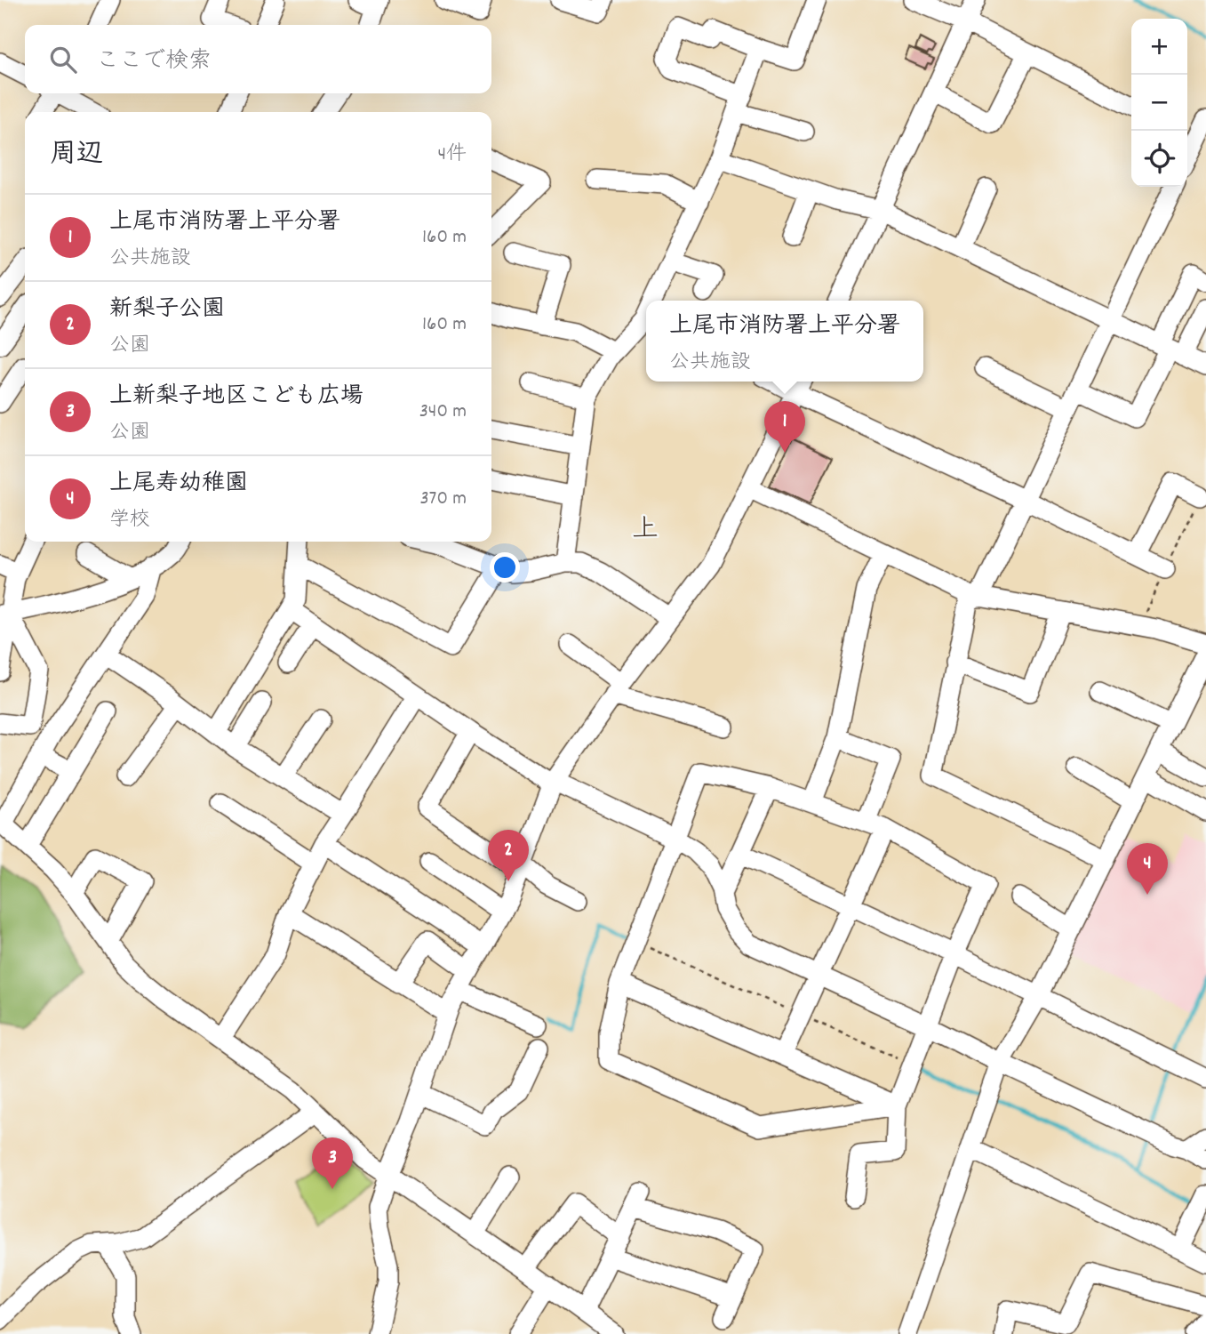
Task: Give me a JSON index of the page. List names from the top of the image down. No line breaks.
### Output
{"districts":["上"],"page":{"map_buttons":["+","−"],"search":"ここで検索","heading":["周辺","4件"],"list":[{"mark":"1","name":"上尾市消防署上平分署","note":"公共施設","value":"160 m"},{"mark":"2","name":"新梨子公園","note":"公園","value":"160 m"},{"mark":"3","name":"上新梨子地区こども広場","note":"公園","value":"340 m"},{"mark":"4","name":"上尾寿幼稚園","note":"学校","value":"370 m"}],"popup":["上尾市消防署上平分署","公共施設"],"pins":["1","2","4","3"]}}
